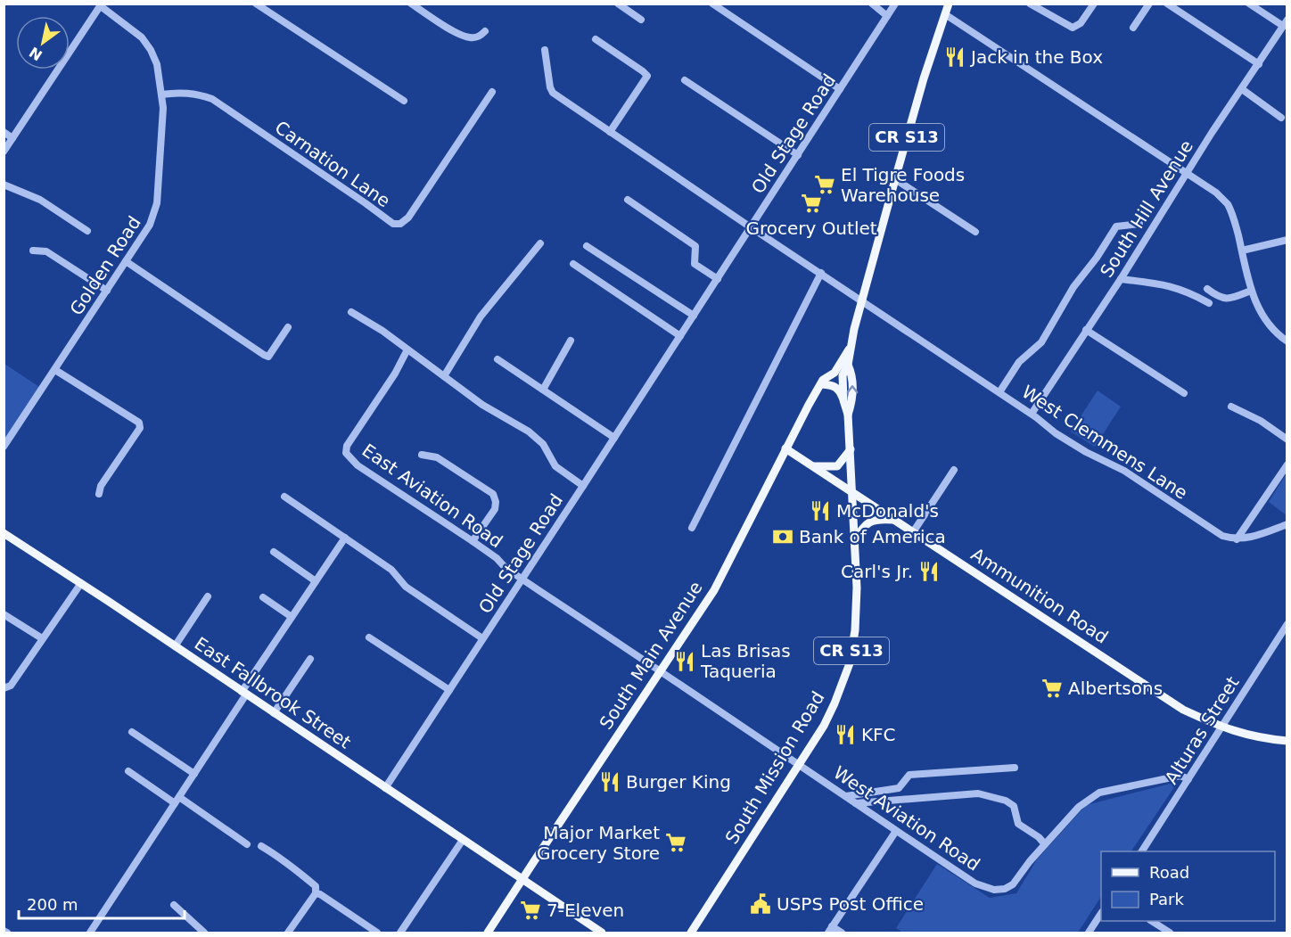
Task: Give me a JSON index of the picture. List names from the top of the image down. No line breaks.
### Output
{"streets":{"main road":["CR S13","Ammunition Road","South Main Avenue","East Fallbrook Street","South Mission Road"],"street":["Old Stage Road","Carnation Lane","South Hill Avenue","Golden Road","West Clemmens Lane","East Aviation Road","Alturas Street","West Aviation Road"]},"crossings":[["Old Stage Road","West Clemmens Lane"],["Old Stage Road","East Aviation Road"],["Old Stage Road","East Fallbrook Street"],["Carnation Lane","Golden Road"],["South Hill Avenue","West Clemmens Lane"],["West Clemmens Lane","South Mission Road"],["East Aviation Road","South Main Avenue"],["East Aviation Road","West Aviation Road"],["Ammunition Road","South Main Avenue"],["Ammunition Road","Alturas Street"],["Ammunition Road","South Mission Road"],["South Main Avenue","East Fallbrook Street"],["South Main Avenue","South Mission Road"],["South Main Avenue","West Aviation Road"],["Alturas Street","West Aviation Road"],["South Mission Road","West Aviation Road"]],"places":{"restaurant":["Jack in the Box","McDonald's","Carl's Jr.","Las Brisas Taqueria","KFC","Burger King"],"supermarket":["El Tigre Foods Warehouse","Grocery Outlet","Albertsons","Major Market Grocery Store","7-Eleven"],"bank":["Bank of America"],"public building":["USPS Post Office"]},"legend":["Road","Park"],"scale_bar":"200 m","north":"bottom left"}
